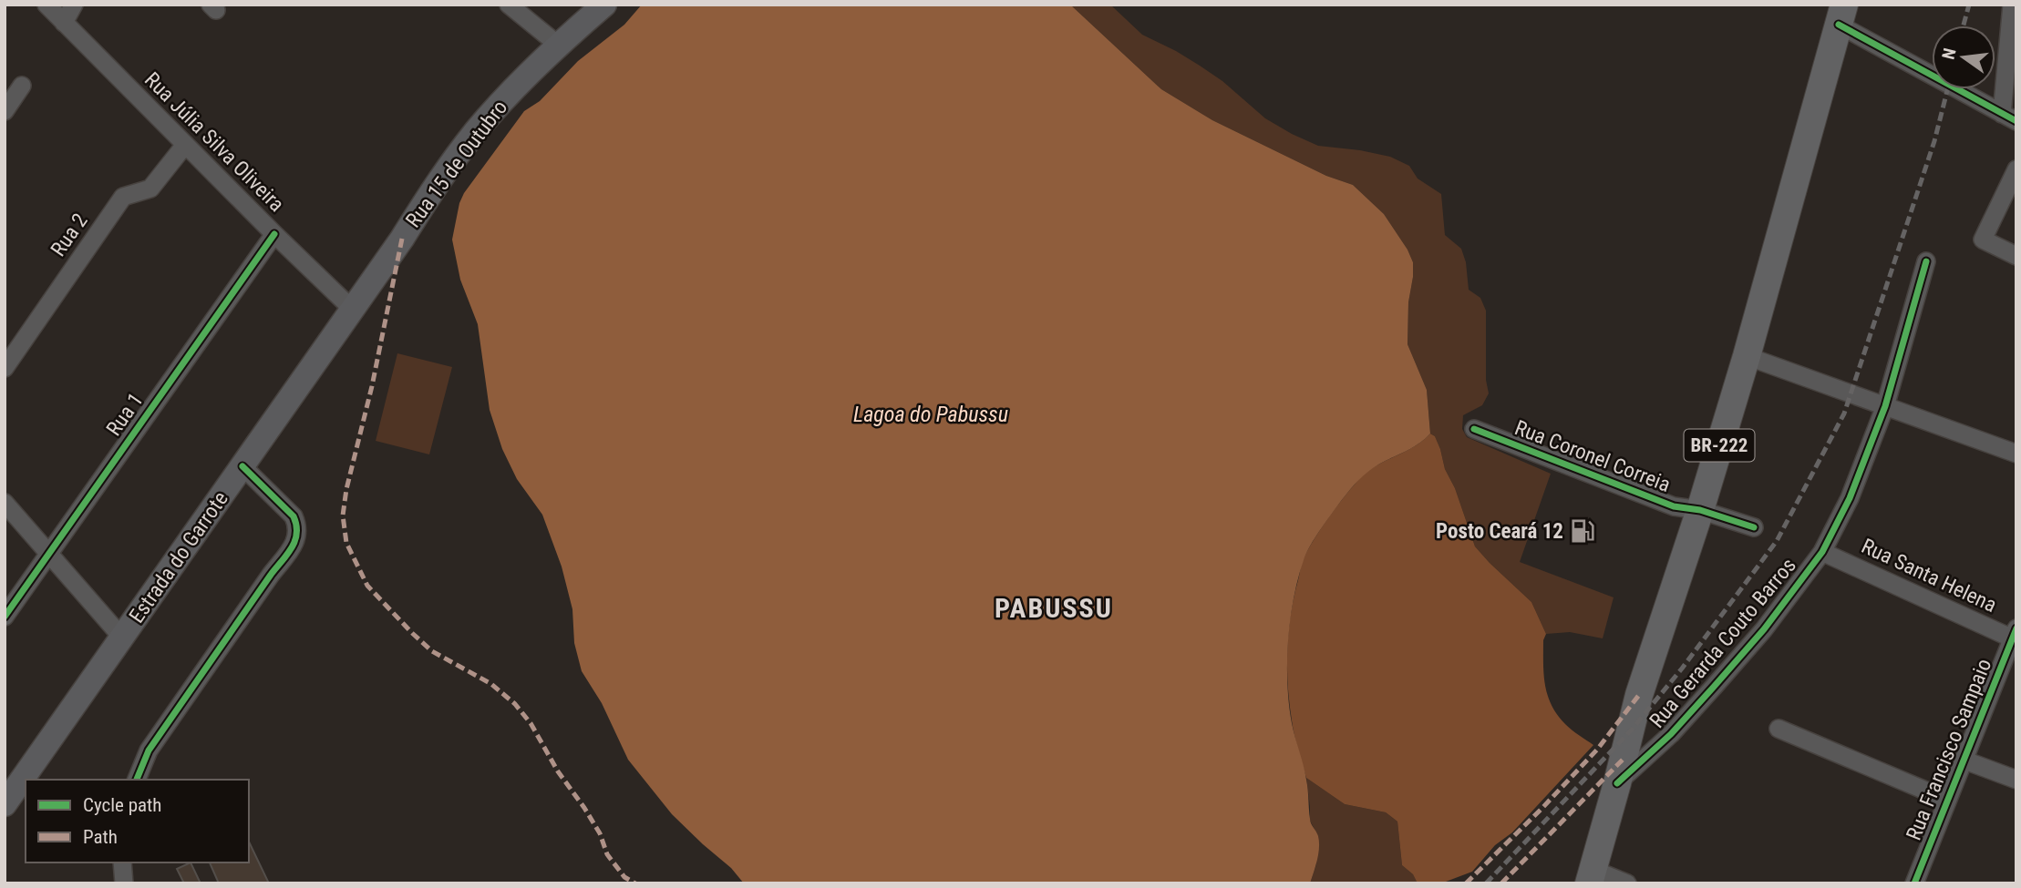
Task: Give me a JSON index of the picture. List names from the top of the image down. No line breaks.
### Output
{"streets":{"main road":["Rua 15 de Outubro","BR-222","Estrada do Garrote"],"street":["Rua Júlia Silva Oliveira","Rua 2","Rua 1","Rua Coronel Correia","Rua Santa Helena","Rua Gerarda Couto Barros","Rua Francisco Sampaio"]},"crossings":[["Rua Júlia Silva Oliveira","Rua 15 de Outubro"],["Rua Júlia Silva Oliveira","Rua 2"],["Rua Júlia Silva Oliveira","Rua 1"],["Rua Júlia Silva Oliveira","Estrada do Garrote"],["Rua 15 de Outubro","Estrada do Garrote"],["BR-222","Rua Coronel Correia"],["BR-222","Rua Gerarda Couto Barros"],["Rua Santa Helena","Rua Gerarda Couto Barros"],["Rua Santa Helena","Rua Francisco Sampaio"]],"districts":["PABUSSU"],"water":["Lagoa do Pabussu"],"places":{"fuel station":["Posto Ceará 12"]},"legend":["Cycle path","Path"],"north":"left"}
